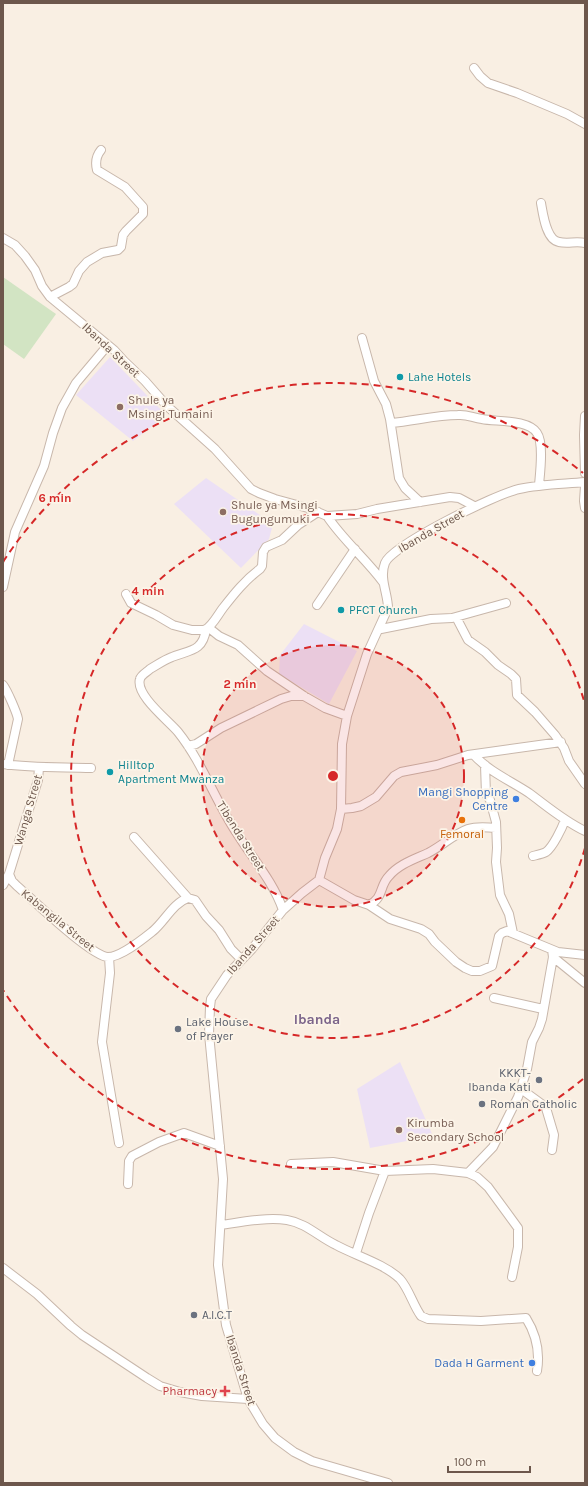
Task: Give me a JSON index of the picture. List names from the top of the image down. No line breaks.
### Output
{"streets":{"street":["Ibanda Street","Wanga Street","Tibenda Street","Kabangila Street"]},"crossings":[["Ibanda Street","Tibenda Street"],["Wanga Street","Kabangila Street"]],"districts":["Ibanda"],"places":{"other":["Lahe Hotels","Shule ya Msingi Tumaini","Shule ya Msingi Bugungumuki","PFCT Church","Hilltop Apartment Mwanza","Mangi Shopping Centre","Femoral","Lake House of Prayer","KKKT- Ibanda Kati","Roman Catholic","Kirumba Secondary School","A.I.C.T","Dada H Garment"],"health":["Pharmacy"]},"scale_bar":"100 m","rings":["6 min","4 min","2 min"]}
